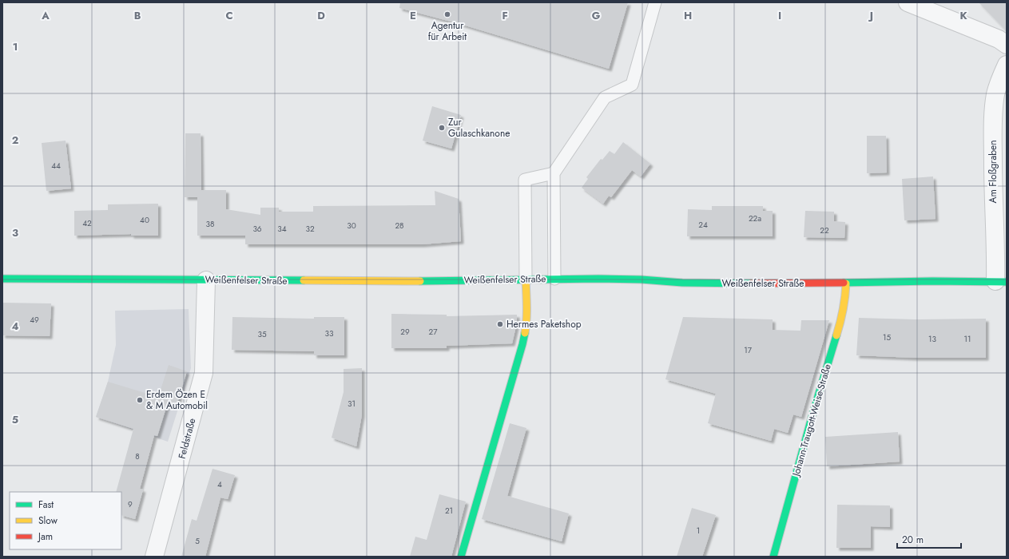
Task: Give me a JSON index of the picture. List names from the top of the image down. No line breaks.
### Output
{"streets":{"street":["Am Floßgraben","Weißenfelser Straße","Johann-Traugott-Weise-Straße","Feldstraße"]},"crossings":[["Am Floßgraben","Weißenfelser Straße"],["Weißenfelser Straße","Johann-Traugott-Weise-Straße"],["Weißenfelser Straße","Feldstraße"]],"places":["Agentur für Arbeit","Zur Gulaschkanone","Hermes Paketshop","Erdem Özen E & M Automobil"],"house_numbers":["44","22a","40","42","38","24","30","28","36","34","32","22","49","29","27","33","35","15","13","11","17","31","8","4","9","21","1","5"],"legend":["Fast","Slow","Jam"],"scale_bar":"20 m","grid":{"columns":["A","B","C","D","E","F","G","H","I","J","K"],"rows":["1","2","3","4","5"]}}
